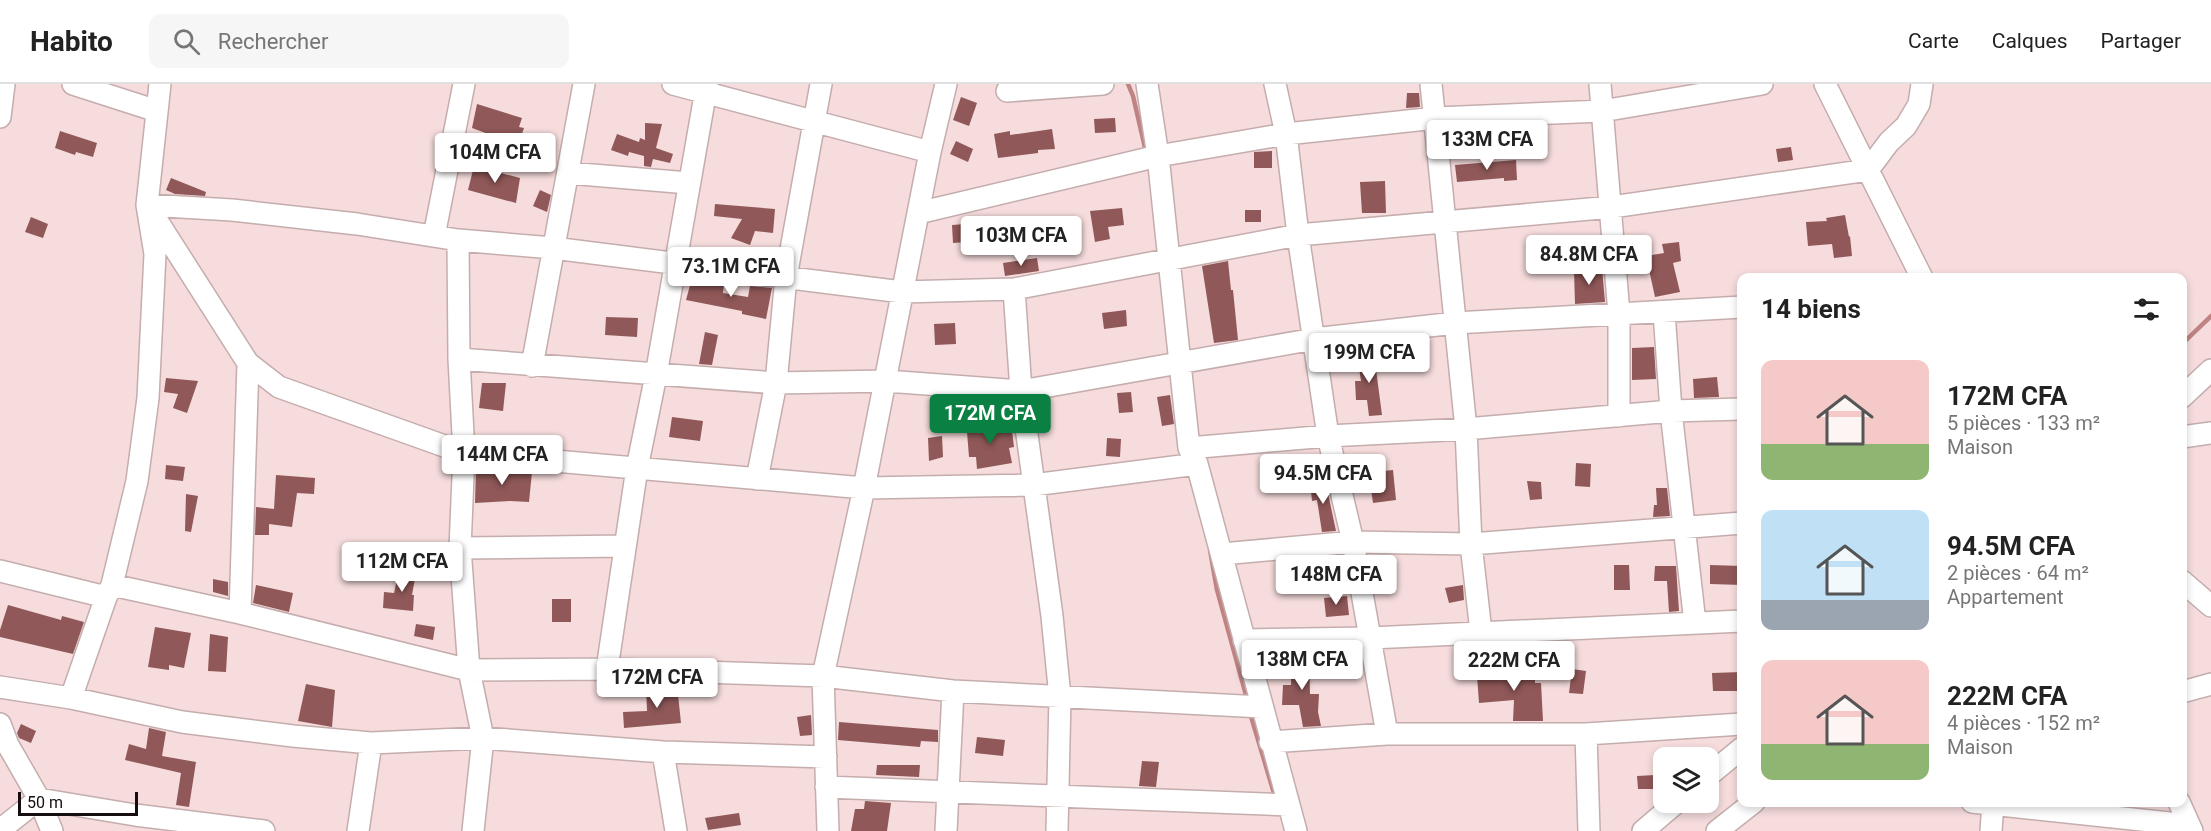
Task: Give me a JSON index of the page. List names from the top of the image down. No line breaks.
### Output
{"scale_bar":"50 m","page":{"header":"Habito","search":"Rechercher","nav":["Carte","Calques","Partager"],"price":["133M CFA","104M CFA","103M CFA","84.8M CFA","73.1M CFA","199M CFA","172M CFA","144M CFA","94.5M CFA","112M CFA","148M CFA","138M CFA","222M CFA","172M CFA"],"heading":"14 biens","list":[{"name":"172M CFA","note":"5 pièces · 133 m² · Maison"},{"name":"94.5M CFA","note":"2 pièces · 64 m² · Appartement"},{"name":"222M CFA","note":"4 pièces · 152 m² · Maison"}],"scale":"50 m"}}
